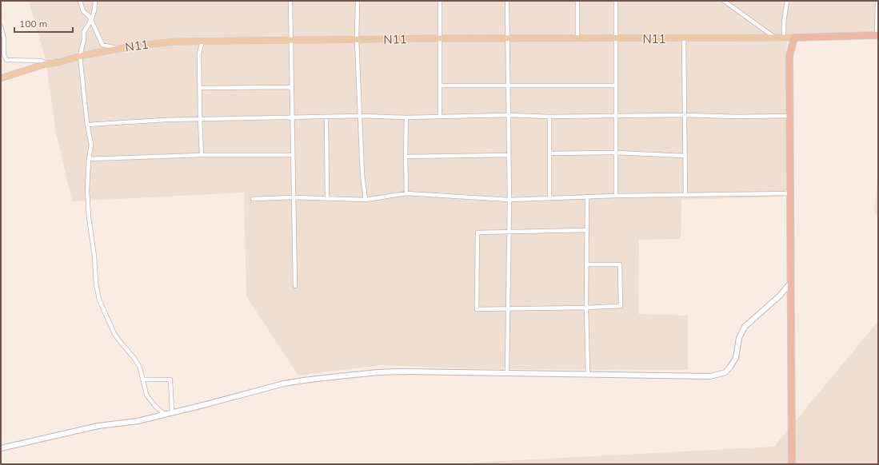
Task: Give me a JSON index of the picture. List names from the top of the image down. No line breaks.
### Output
{"streets":{"main road":["N11"]},"scale_bar":"100 m"}
